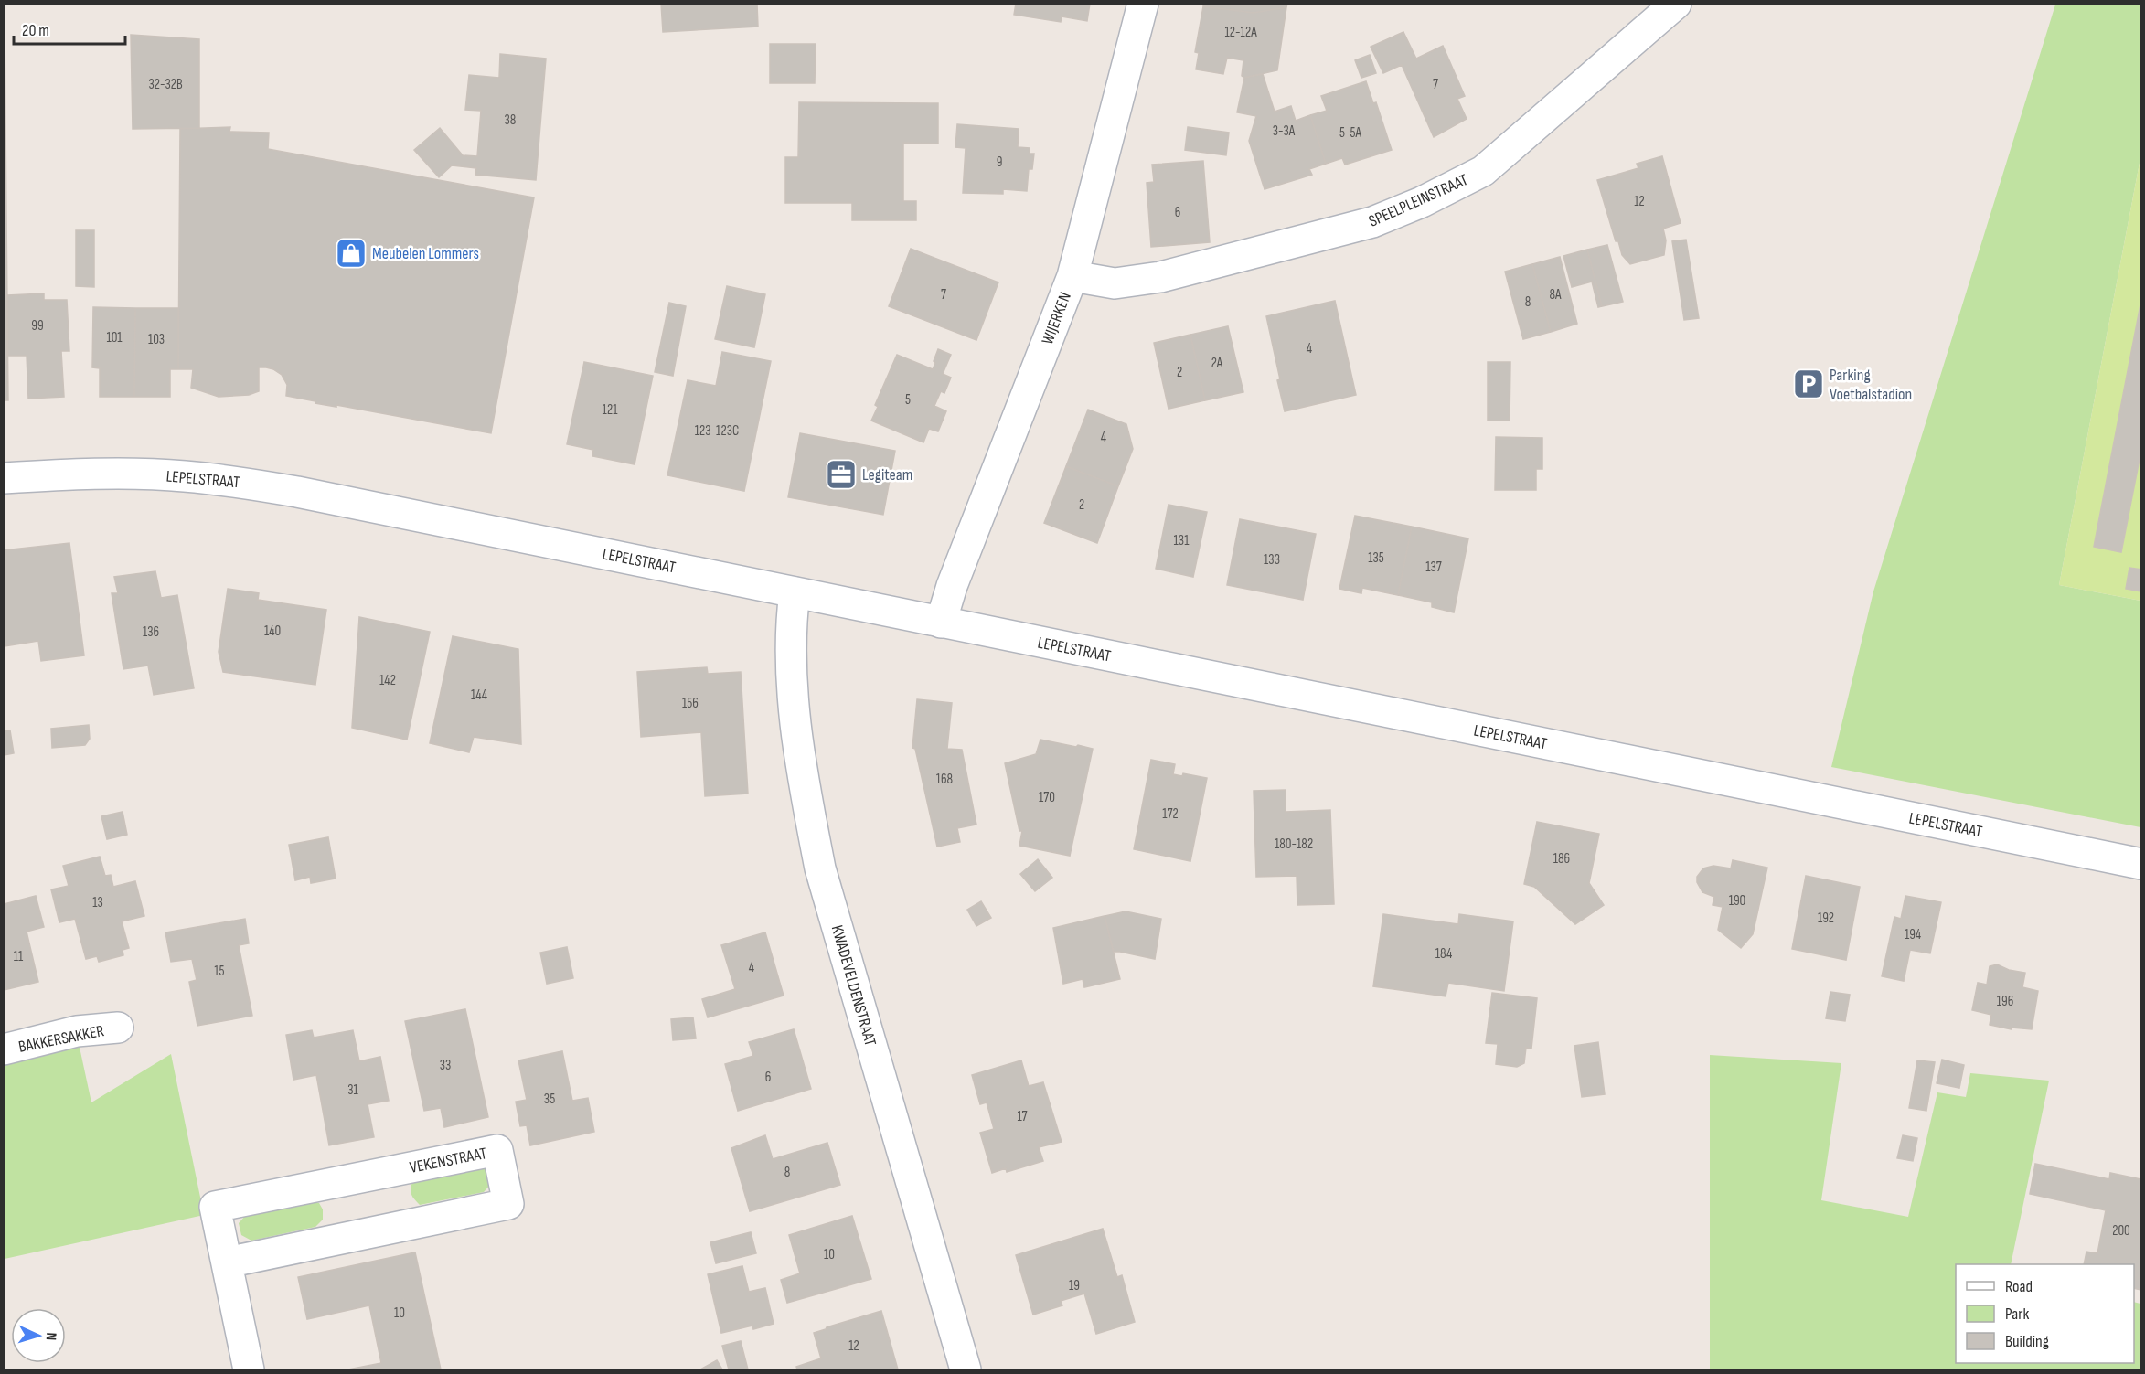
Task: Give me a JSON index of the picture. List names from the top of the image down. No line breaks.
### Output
{"streets":{"street":["SPEELPLEINSTRAAT","WIJERKEN","LEPELSTRAAT","KWADEVELDENSTRAAT","BAKKERSAKKER","VEKENSTRAAT"]},"crossings":[["SPEELPLEINSTRAAT","WIJERKEN"],["WIJERKEN","LEPELSTRAAT"],["LEPELSTRAAT","KWADEVELDENSTRAAT"]],"places":{"shop":["Meubelen Lommers"],"parking":["Parking Voetbalstadion"],"office":["Legiteam"]},"house_numbers":["12-12A","32-32B","7","38","3-3A","5-5A","9","12","6","7","8A","8","99","101","103","4","2A","2","5","121","123-123C","4","2","131","135","133","137","140","136","142","144","156","168","170","172","180-182","186","190","13","192","194","184","11","4","15","196","33","6","31","35","17","8","200","10","19","10","12"],"legend":["Road","Park","Building"],"scale_bar":"20 m","north":"right"}
